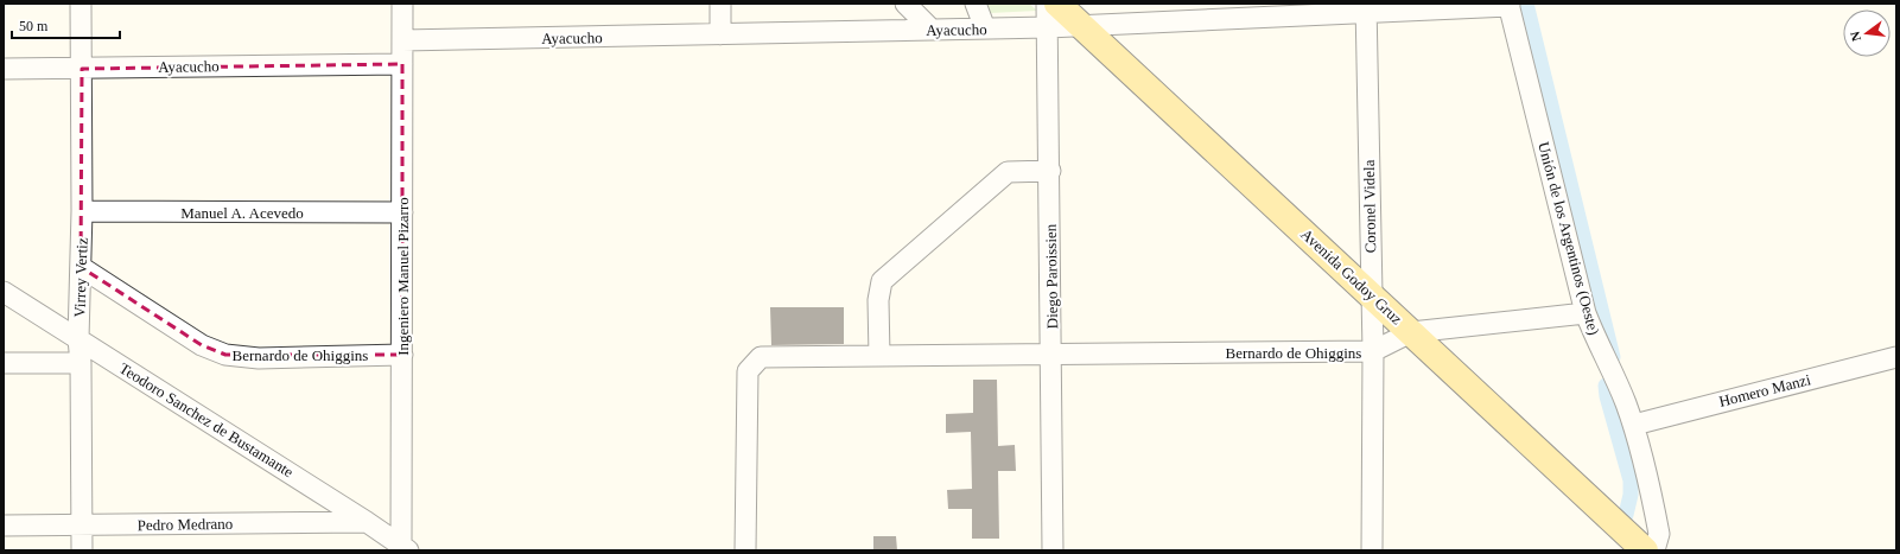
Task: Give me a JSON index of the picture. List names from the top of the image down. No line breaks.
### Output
{"streets":{"main road":["Avenida Godoy Gruz"],"street":["Ayacucho","Coronel Videla","Manuel A. Acevedo","Unión de los Argentinos (Oeste)","Ingeniero Manuel Pizarro","Diego Paroissien","Virrey Vertiz","Bernardo de Ohiggins","Homero Manzi","Teodoro Sanchez de Bustamante","Pedro Medrano"]},"crossings":[["Ayacucho","Coronel Videla"],["Ayacucho","Unión de los Argentinos (Oeste)"],["Ayacucho","Ingeniero Manuel Pizarro"],["Ayacucho","Diego Paroissien"],["Ayacucho","Avenida Godoy Gruz"],["Ayacucho","Virrey Vertiz"],["Coronel Videla","Avenida Godoy Gruz"],["Coronel Videla","Bernardo de Ohiggins"],["Manuel A. Acevedo","Ingeniero Manuel Pizarro"],["Manuel A. Acevedo","Virrey Vertiz"],["Unión de los Argentinos (Oeste)","Bernardo de Ohiggins"],["Unión de los Argentinos (Oeste)","Homero Manzi"],["Ingeniero Manuel Pizarro","Bernardo de Ohiggins"],["Ingeniero Manuel Pizarro","Teodoro Sanchez de Bustamante"],["Diego Paroissien","Bernardo de Ohiggins"],["Avenida Godoy Gruz","Bernardo de Ohiggins"],["Virrey Vertiz","Bernardo de Ohiggins"],["Virrey Vertiz","Teodoro Sanchez de Bustamante"],["Virrey Vertiz","Pedro Medrano"],["Teodoro Sanchez de Bustamante","Pedro Medrano"]],"scale_bar":"50 m","north":"left"}
